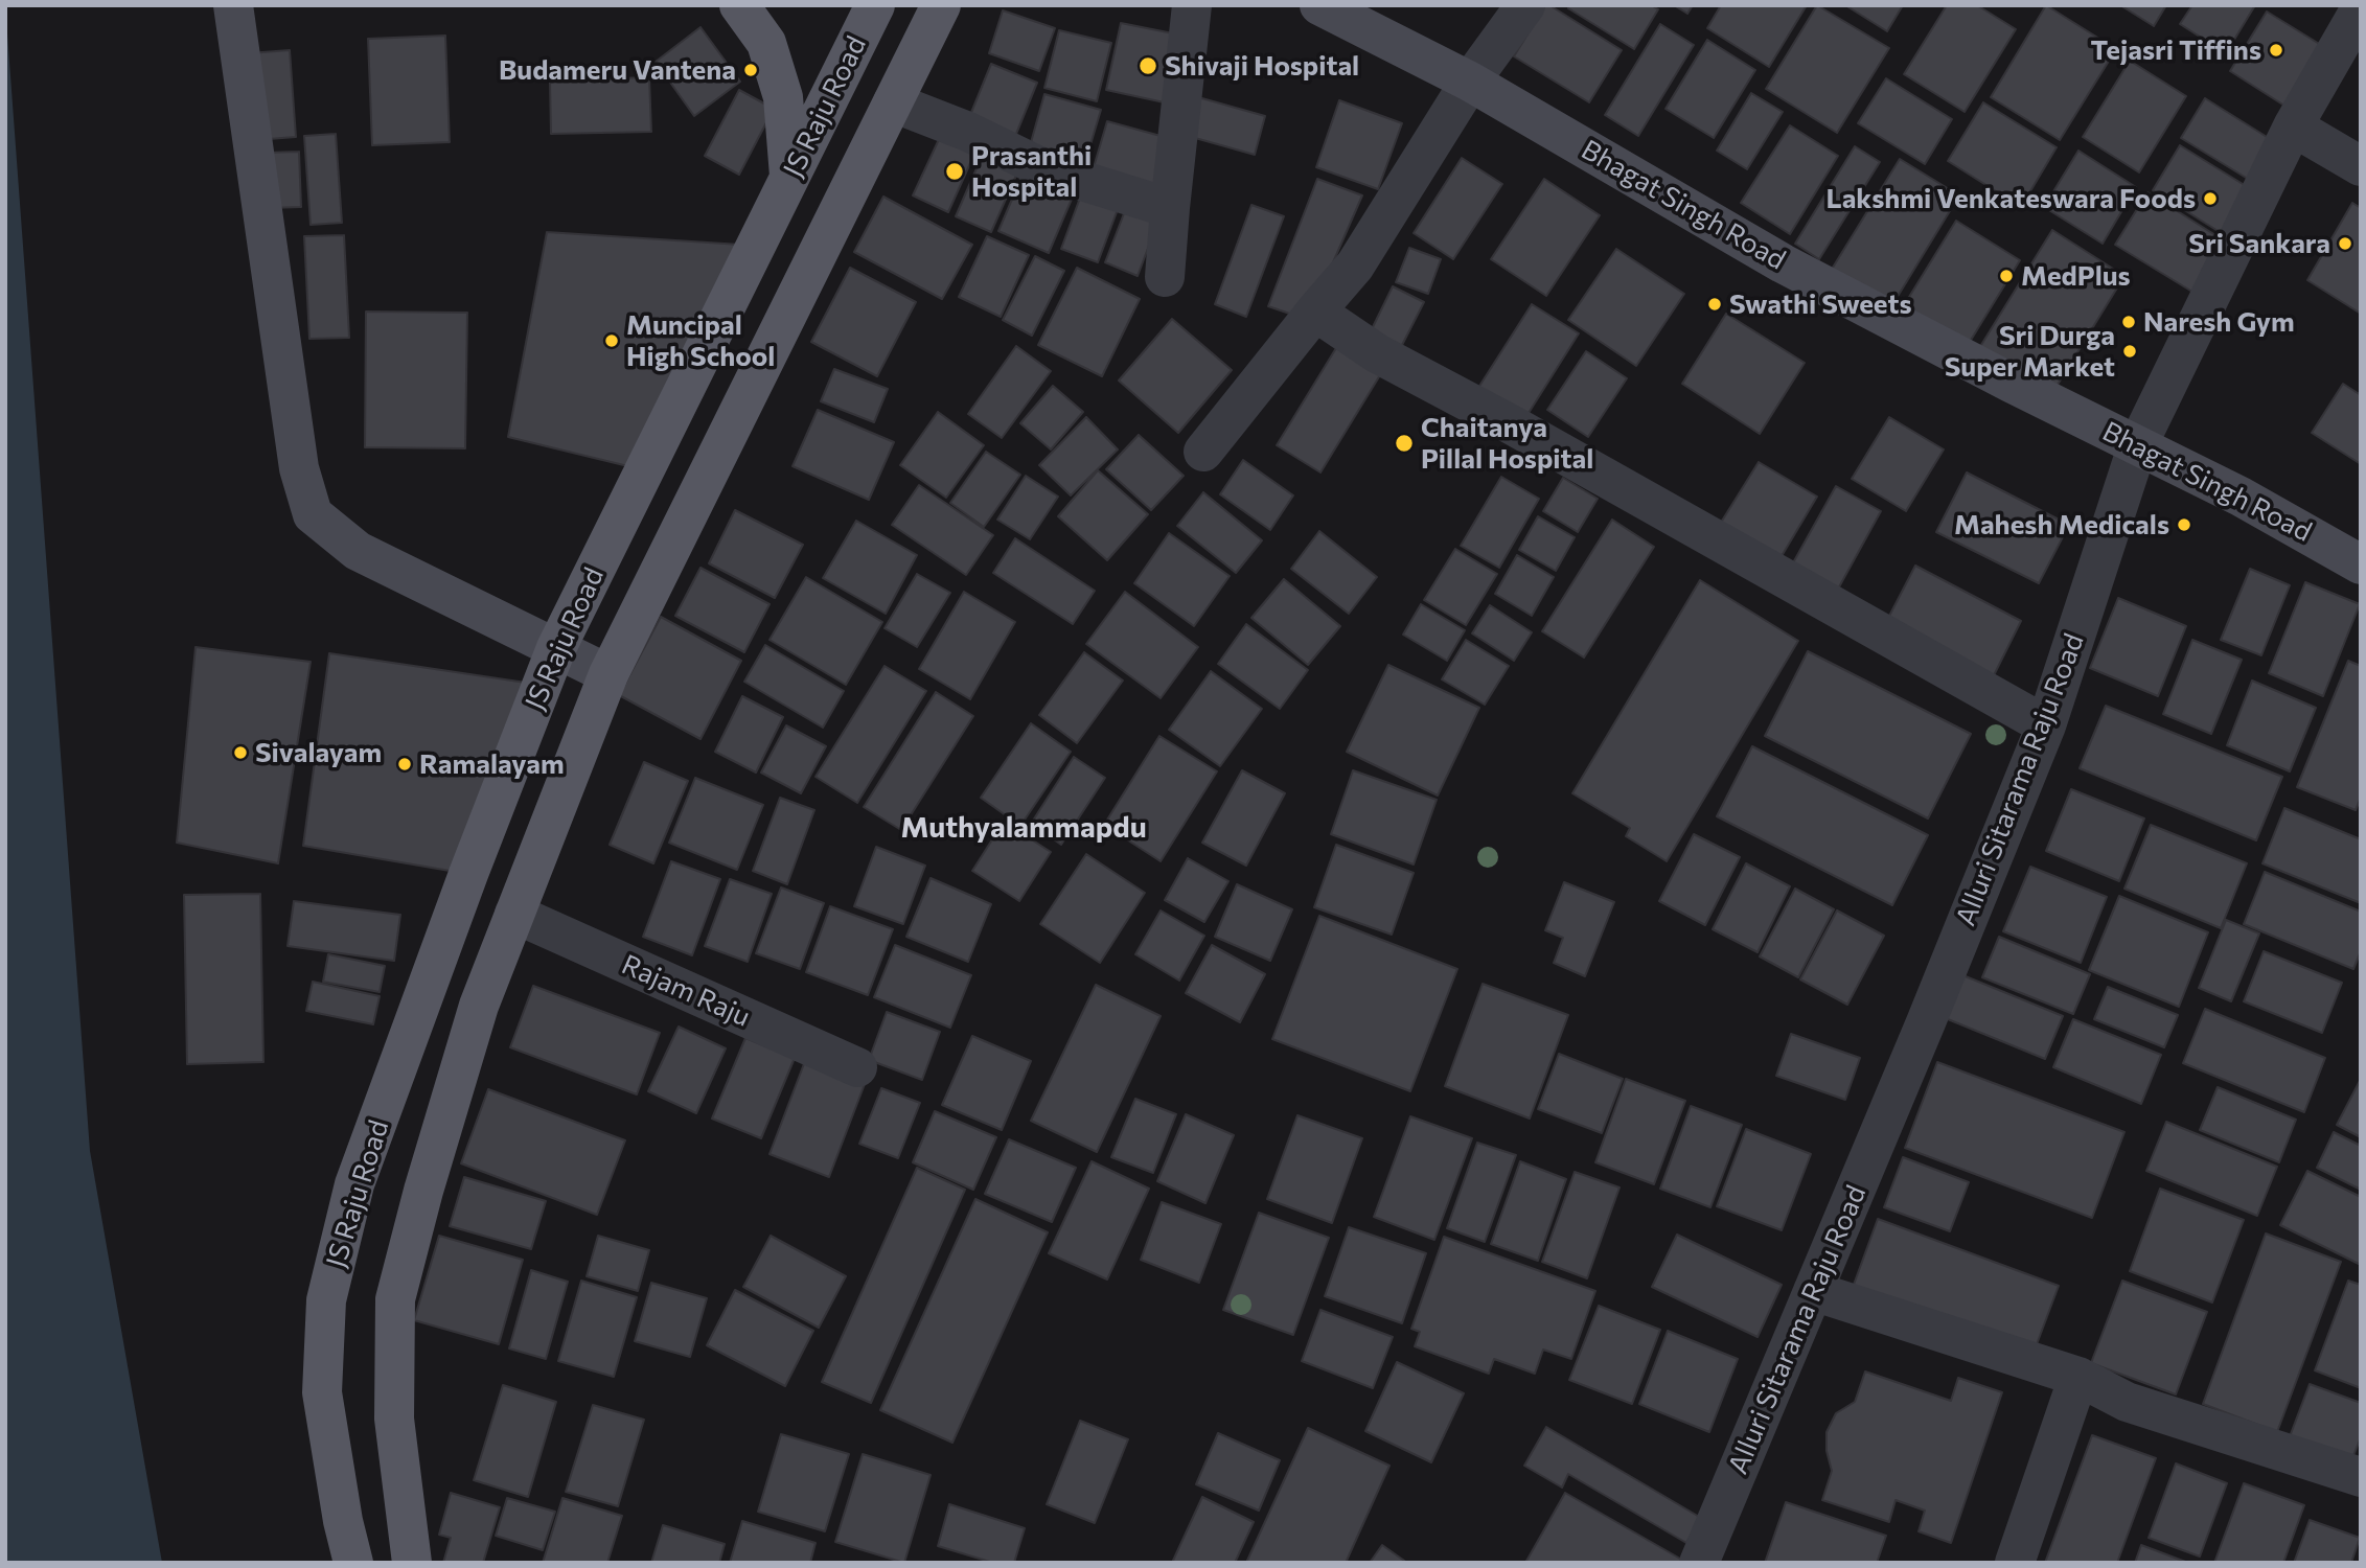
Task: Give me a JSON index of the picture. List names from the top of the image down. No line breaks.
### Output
{"streets":{"main road":["JS Raju Road"],"street":["Bhagat Singh Road","Alluri Sitarama Raju Road","Rajam Raju"]},"crossings":[["JS Raju Road","Rajam Raju"],["Bhagat Singh Road","Alluri Sitarama Raju Road"]],"districts":["Muthyalammapdu"],"places":["Tejasri Tiffins","Shivaji Hospital","Budameru Vantena","Prasanthi Hospital","Lakshmi Venkateswara Foods","Sri Sankara","MedPlus","Swathi Sweets","Naresh Gym","Muncipal High School","Sri Durga Super Market","Chaitanya Pillal Hospital","Mahesh Medicals","Sivalayam","Ramalayam"]}
